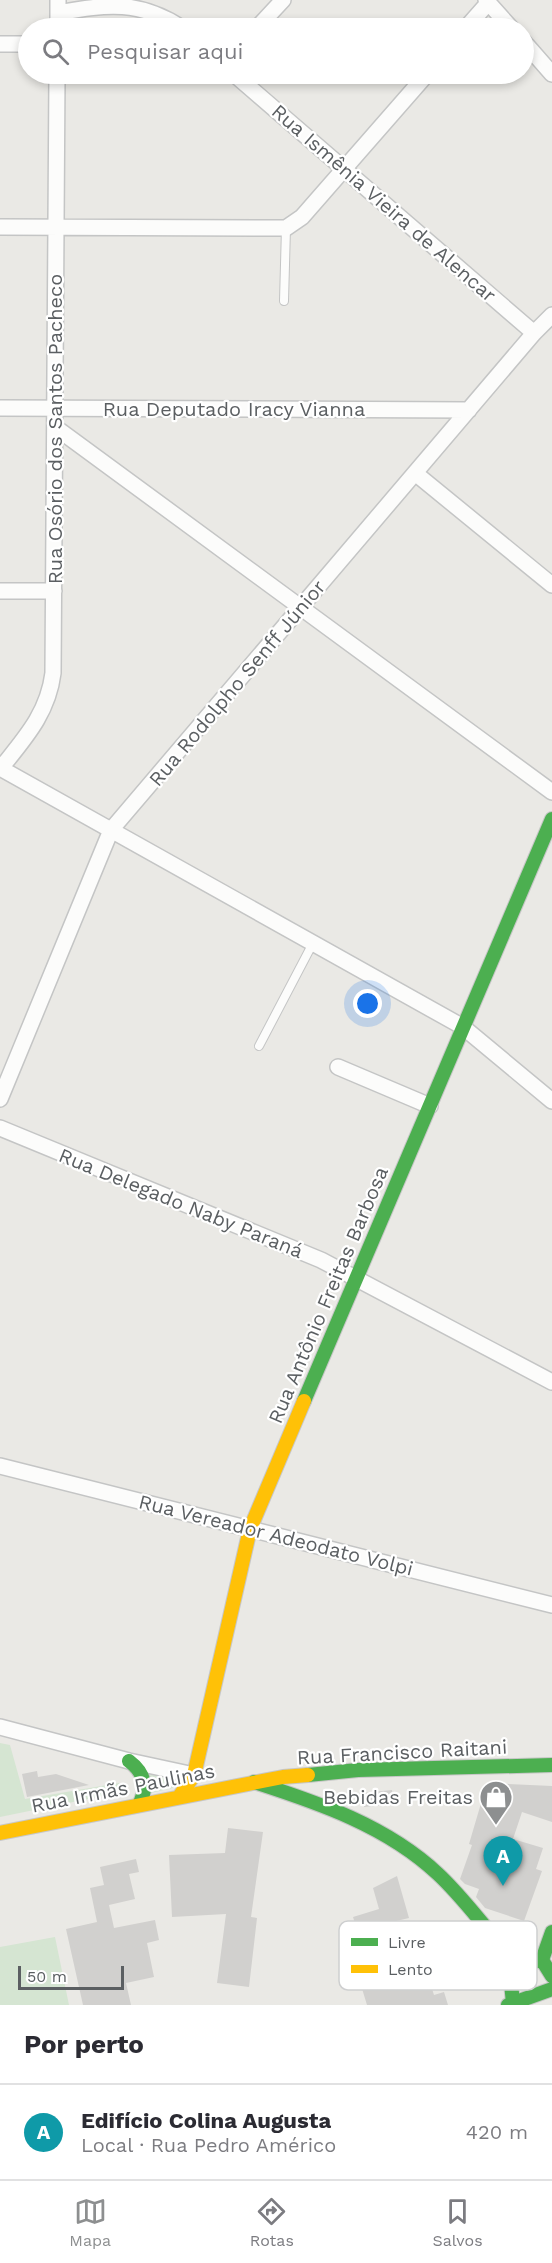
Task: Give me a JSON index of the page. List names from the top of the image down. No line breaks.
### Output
{"streets":{"street":["Rua Ismênia Vieira de Alencar","Rua Deputado Iracy Vianna","Rua Osório dos Santos Pacheco","Rua Rodolpho Senff Júnior","Rua Delegado Naby Paraná","Rua Antônio Freitas Barbosa","Rua Vereador Adeodato Volpi","Rua Francisco Raitani","Rua Irmãs Paulinas"]},"crossings":[["Rua Ismênia Vieira de Alencar","Rua Rodolpho Senff Júnior"],["Rua Deputado Iracy Vianna","Rua Osório dos Santos Pacheco"],["Rua Deputado Iracy Vianna","Rua Rodolpho Senff Júnior"],["Rua Delegado Naby Paraná","Rua Antônio Freitas Barbosa"],["Rua Antônio Freitas Barbosa","Rua Vereador Adeodato Volpi"],["Rua Antônio Freitas Barbosa","Rua Irmãs Paulinas"],["Rua Francisco Raitani","Rua Irmãs Paulinas"]],"places":{"shop":["Bebidas Freitas"]},"legend":["Livre","Lento"],"scale_bar":"50 m","page":{"search":"Pesquisar aqui","pins":"A","scale":"50 m","heading":"Por perto","list":[{"mark":"A","name":"Edifício Colina Augusta","note":"Local · Rua Pedro Américo","value":"420 m"}],"nav":["Mapa","Rotas","Salvos"]}}
